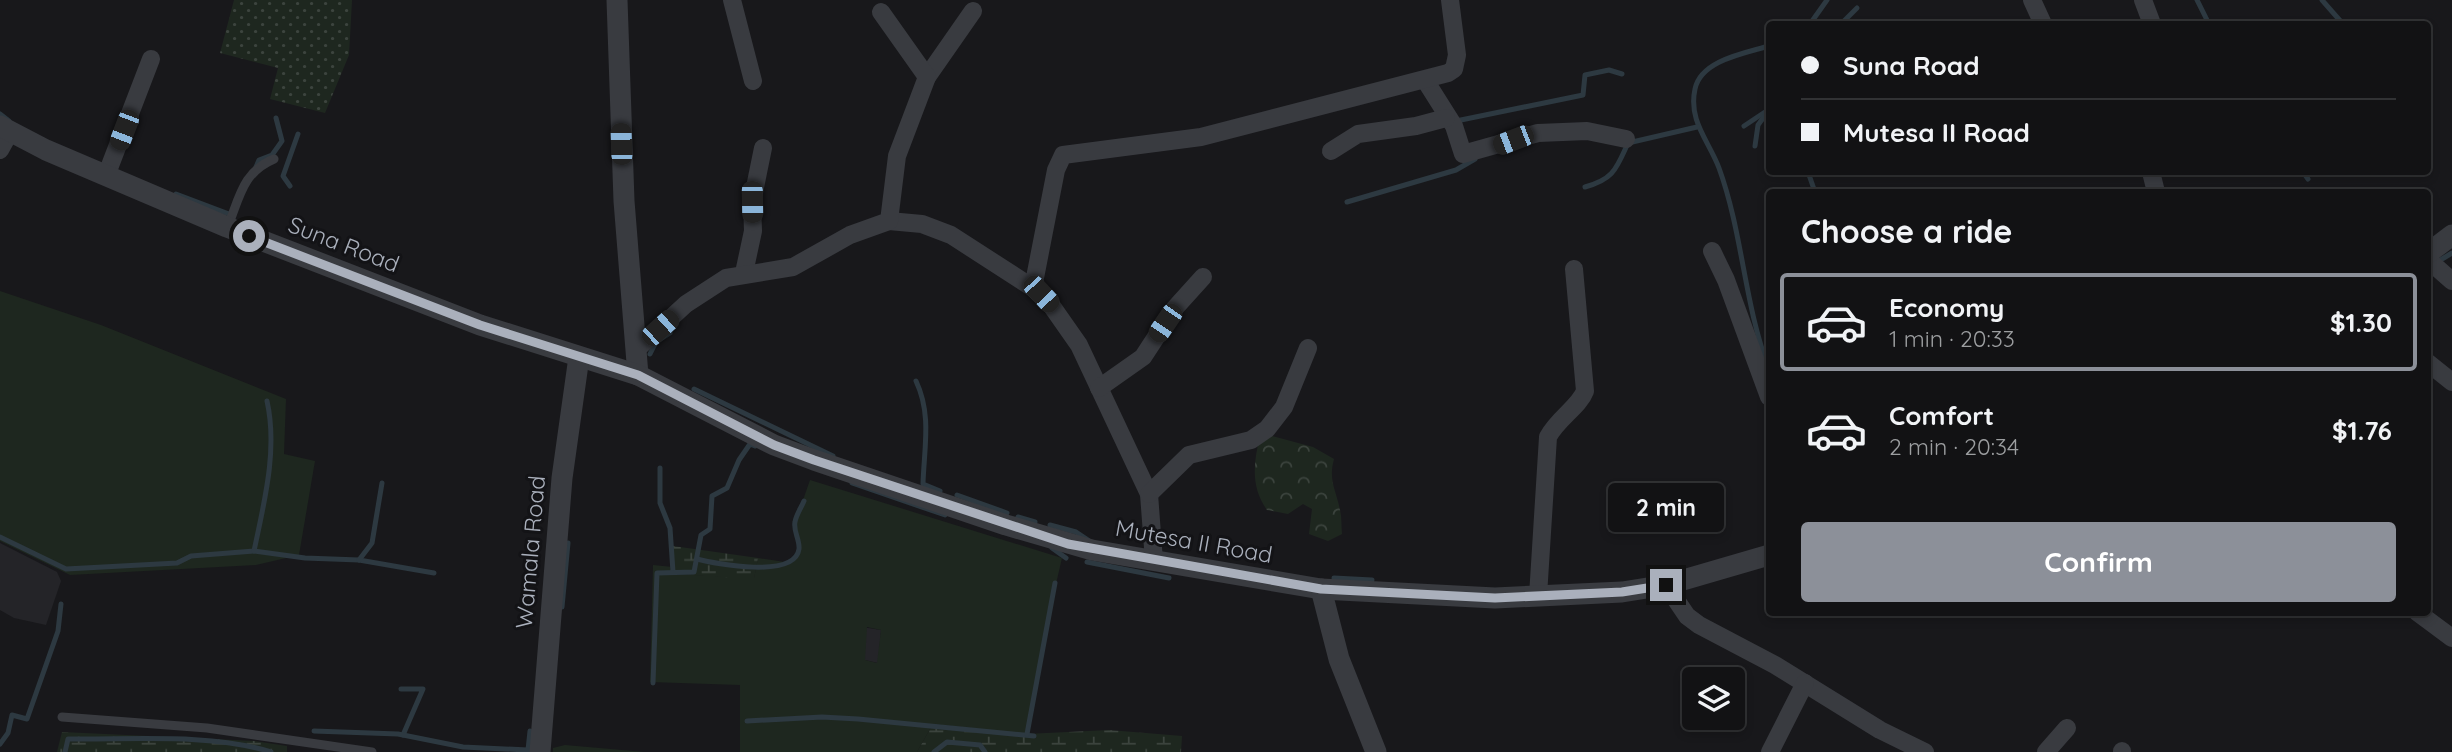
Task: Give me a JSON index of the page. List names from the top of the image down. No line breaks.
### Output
{"streets":{"street":["Suna Road","Mutesa II Road","Wamala Road"]},"crossings":[["Suna Road","Mutesa II Road"],["Suna Road","Wamala Road"]],"page":{"banner":["Suna Road","Mutesa II Road"],"heading":"Choose a ride","list":[{"name":"Economy","note":"1 min · 20:33","value":"$1.30"},{"name":"Comfort","note":"2 min · 20:34","value":"$1.76"}],"bubble":"2 min","buttons":"Confirm"}}
